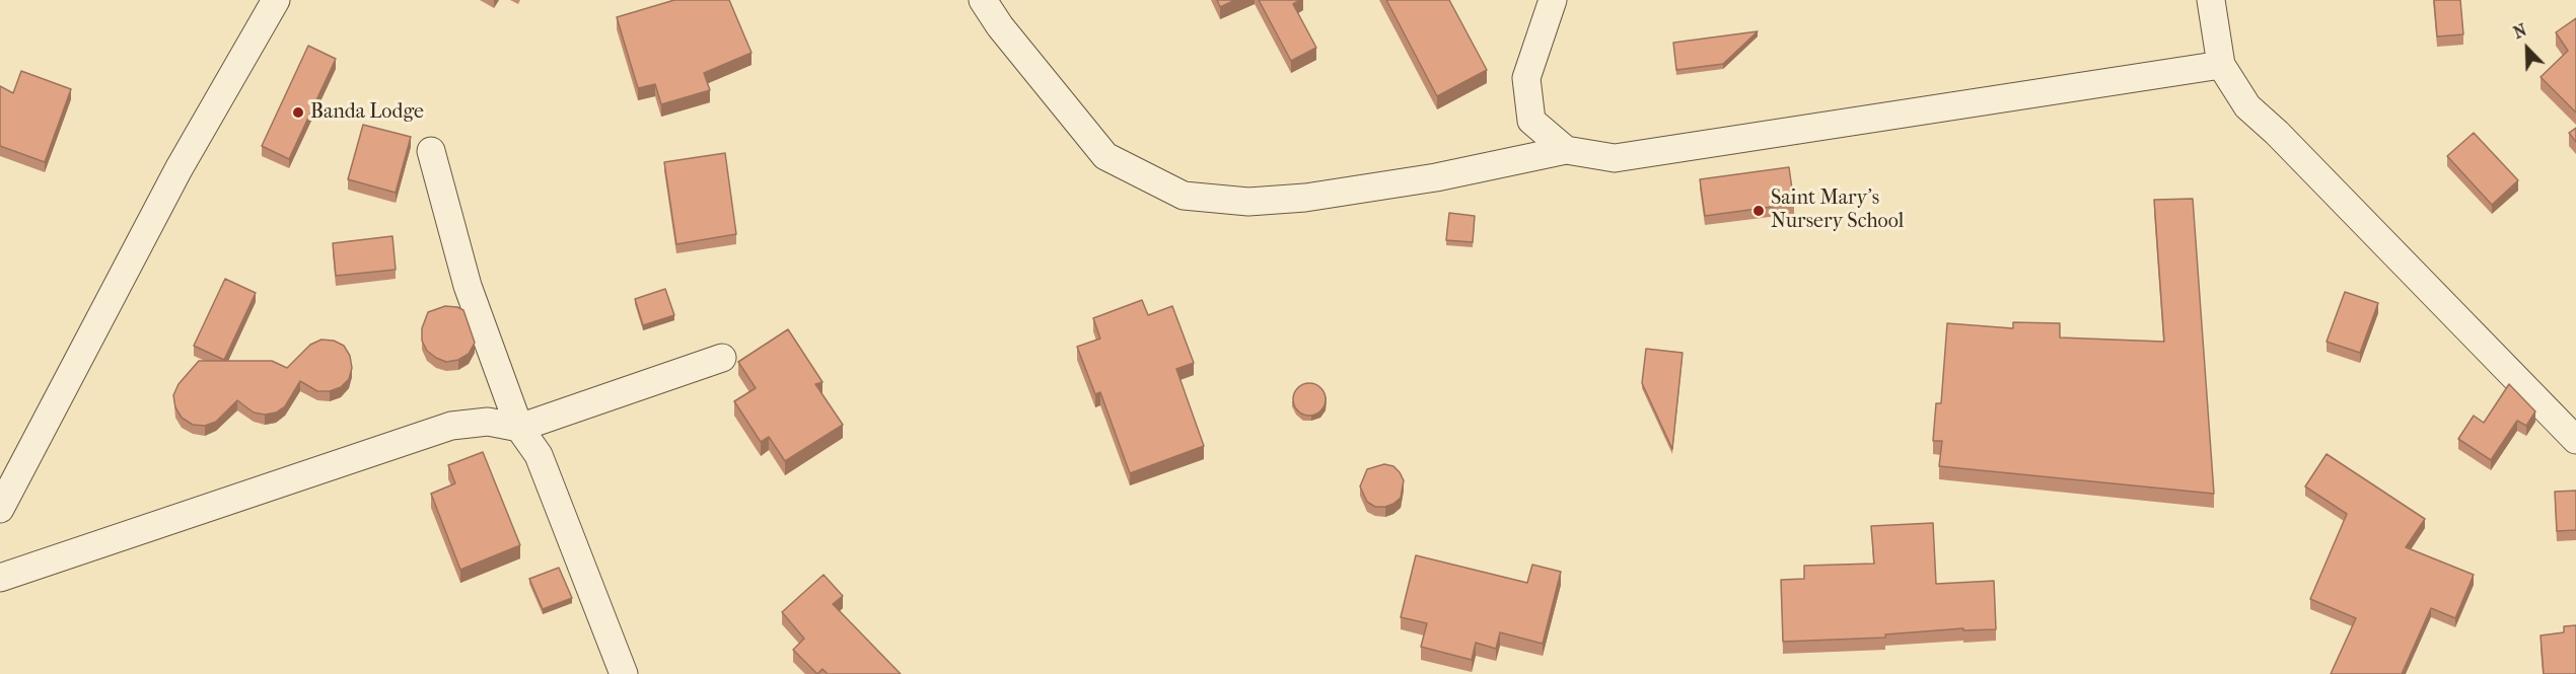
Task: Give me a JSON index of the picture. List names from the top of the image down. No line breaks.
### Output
{"places":["Banda Lodge","Saint Mary's Nursery School"],"north":"top left"}
